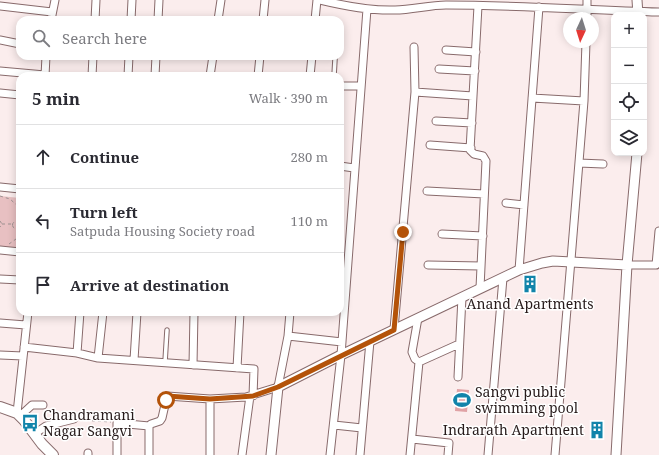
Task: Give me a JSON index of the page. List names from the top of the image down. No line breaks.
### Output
{"places":{"building":["Anand Apartments","Indrarath Apartment"],"sports":["Sangvi public swimming pool"],"bus stop":["Chandramani Nagar Sangvi"]},"north":"bottom","page":{"map_buttons":["+","−"],"search":"Search here","heading":["5 min","Walk · 390 m"],"list":[["Continue","280 m"],["Turn left","Satpuda Housing Society road","110 m"],"Arrive at destination"]}}
